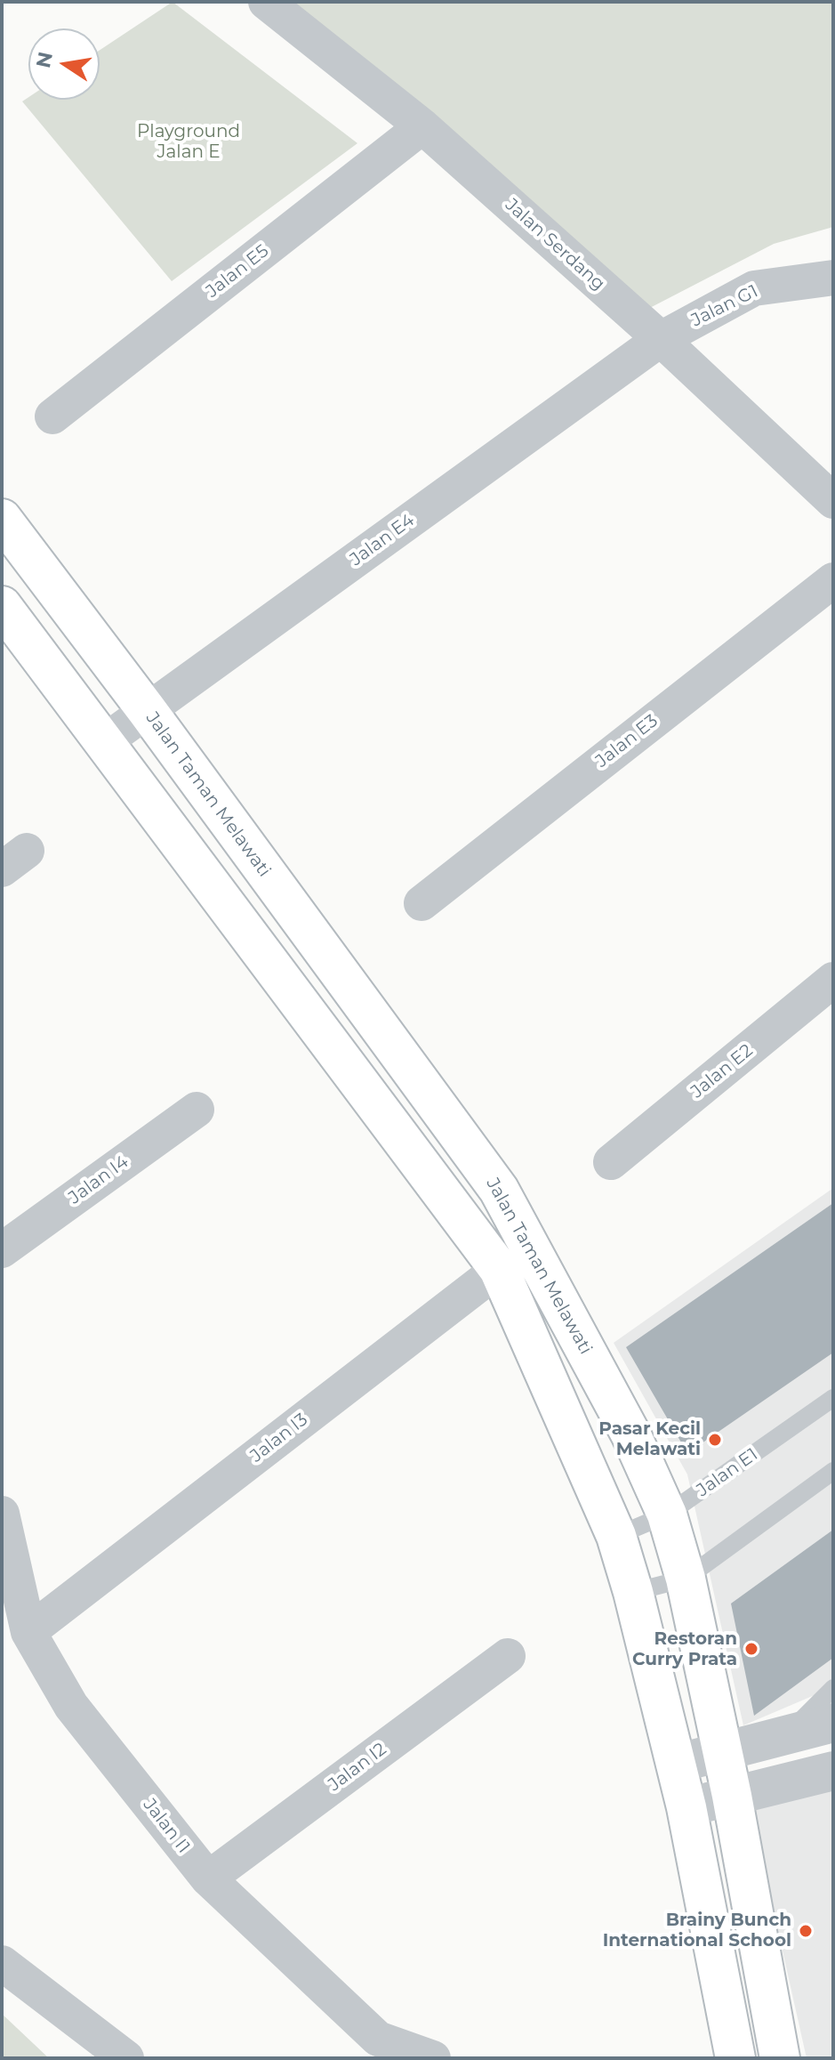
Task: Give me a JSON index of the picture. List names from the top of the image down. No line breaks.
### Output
{"streets":{"main road":["Jalan Taman Melawati"],"street":["Jalan Serdang","Jalan E5","Jalan G1","Jalan E4","Jalan E3","Jalan E2","Jalan I4","Jalan I3","Jalan I2","Jalan I1"],"lane":["Jalan E1"]},"crossings":[["Jalan Serdang","Jalan E5"],["Jalan Serdang","Jalan G1"],["Jalan Serdang","Jalan E4"],["Jalan G1","Jalan E4"],["Jalan E4","Jalan Taman Melawati"],["Jalan Taman Melawati","Jalan I3"],["Jalan Taman Melawati","Jalan E1"],["Jalan I3","Jalan I1"],["Jalan I2","Jalan I1"]],"parks":["Playground Jalan E"],"places":["Pasar Kecil Melawati","Restoran Curry Prata","Brainy Bunch International School"],"north":"left"}
